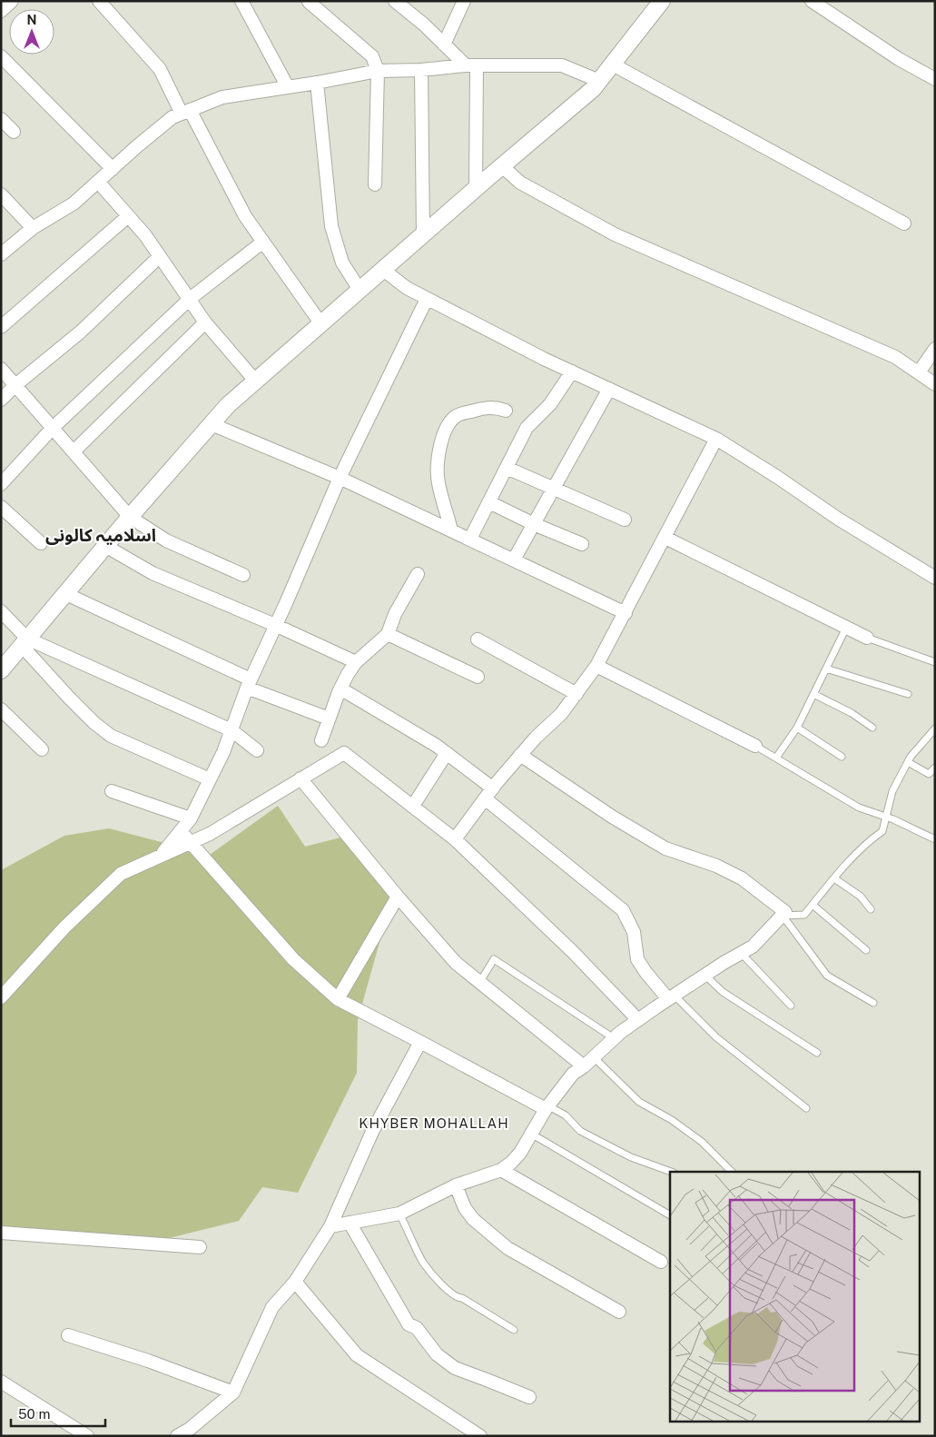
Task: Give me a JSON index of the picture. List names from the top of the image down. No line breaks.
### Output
{"districts":["اسلامیہ کالونی","KHYBER MOHALLAH"],"scale_bar":"50 m","north":"top"}
